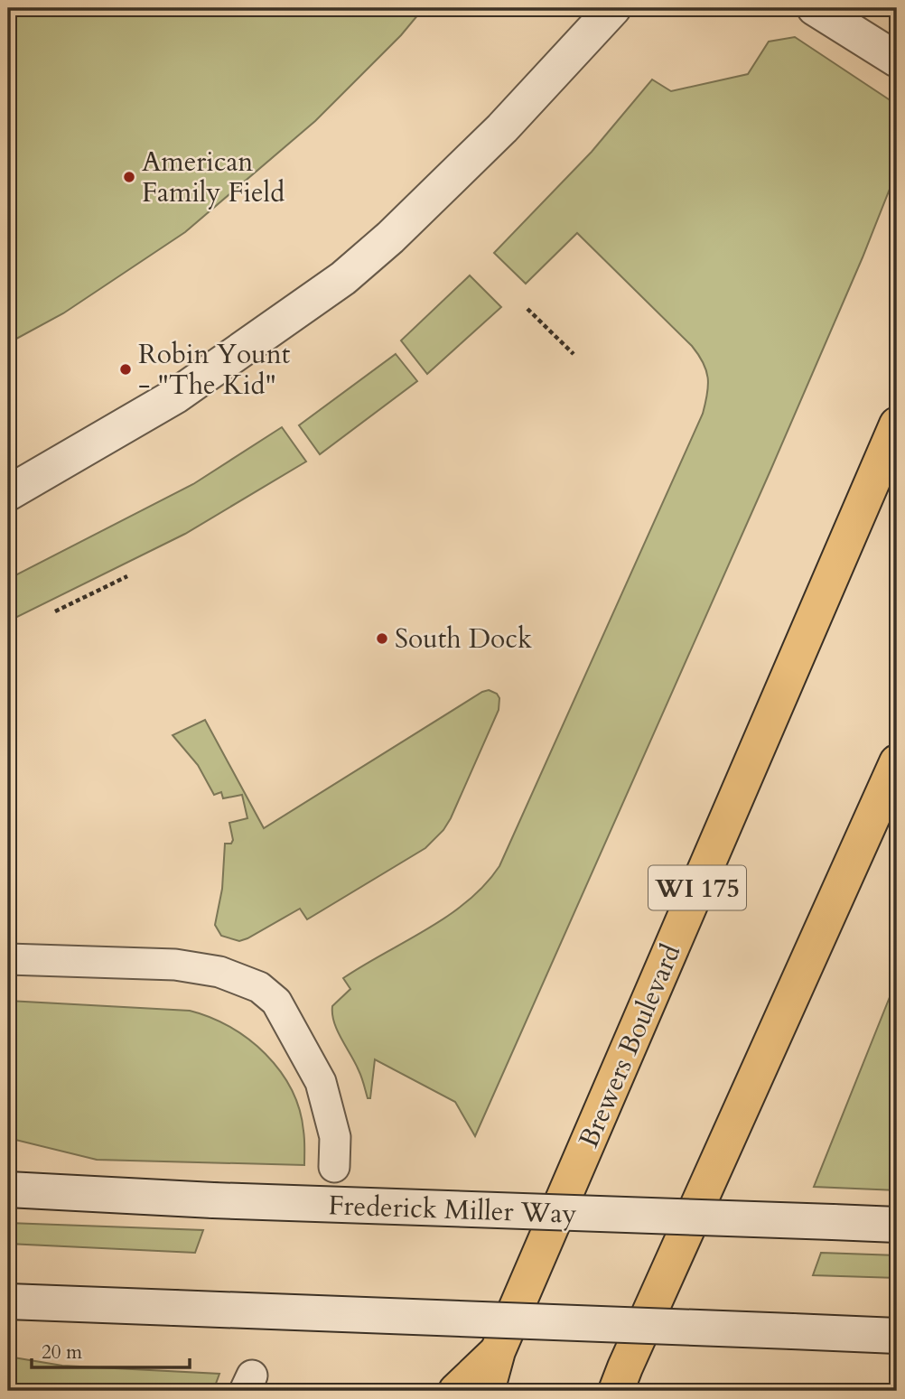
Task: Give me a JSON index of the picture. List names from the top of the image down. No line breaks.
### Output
{"streets":{"highway":["WI 175","Brewers Boulevard"],"street":["Frederick Miller Way"]},"places":["American Family Field","Robin Yount - \"The Kid\"","South Dock"],"scale_bar":"20 m"}
